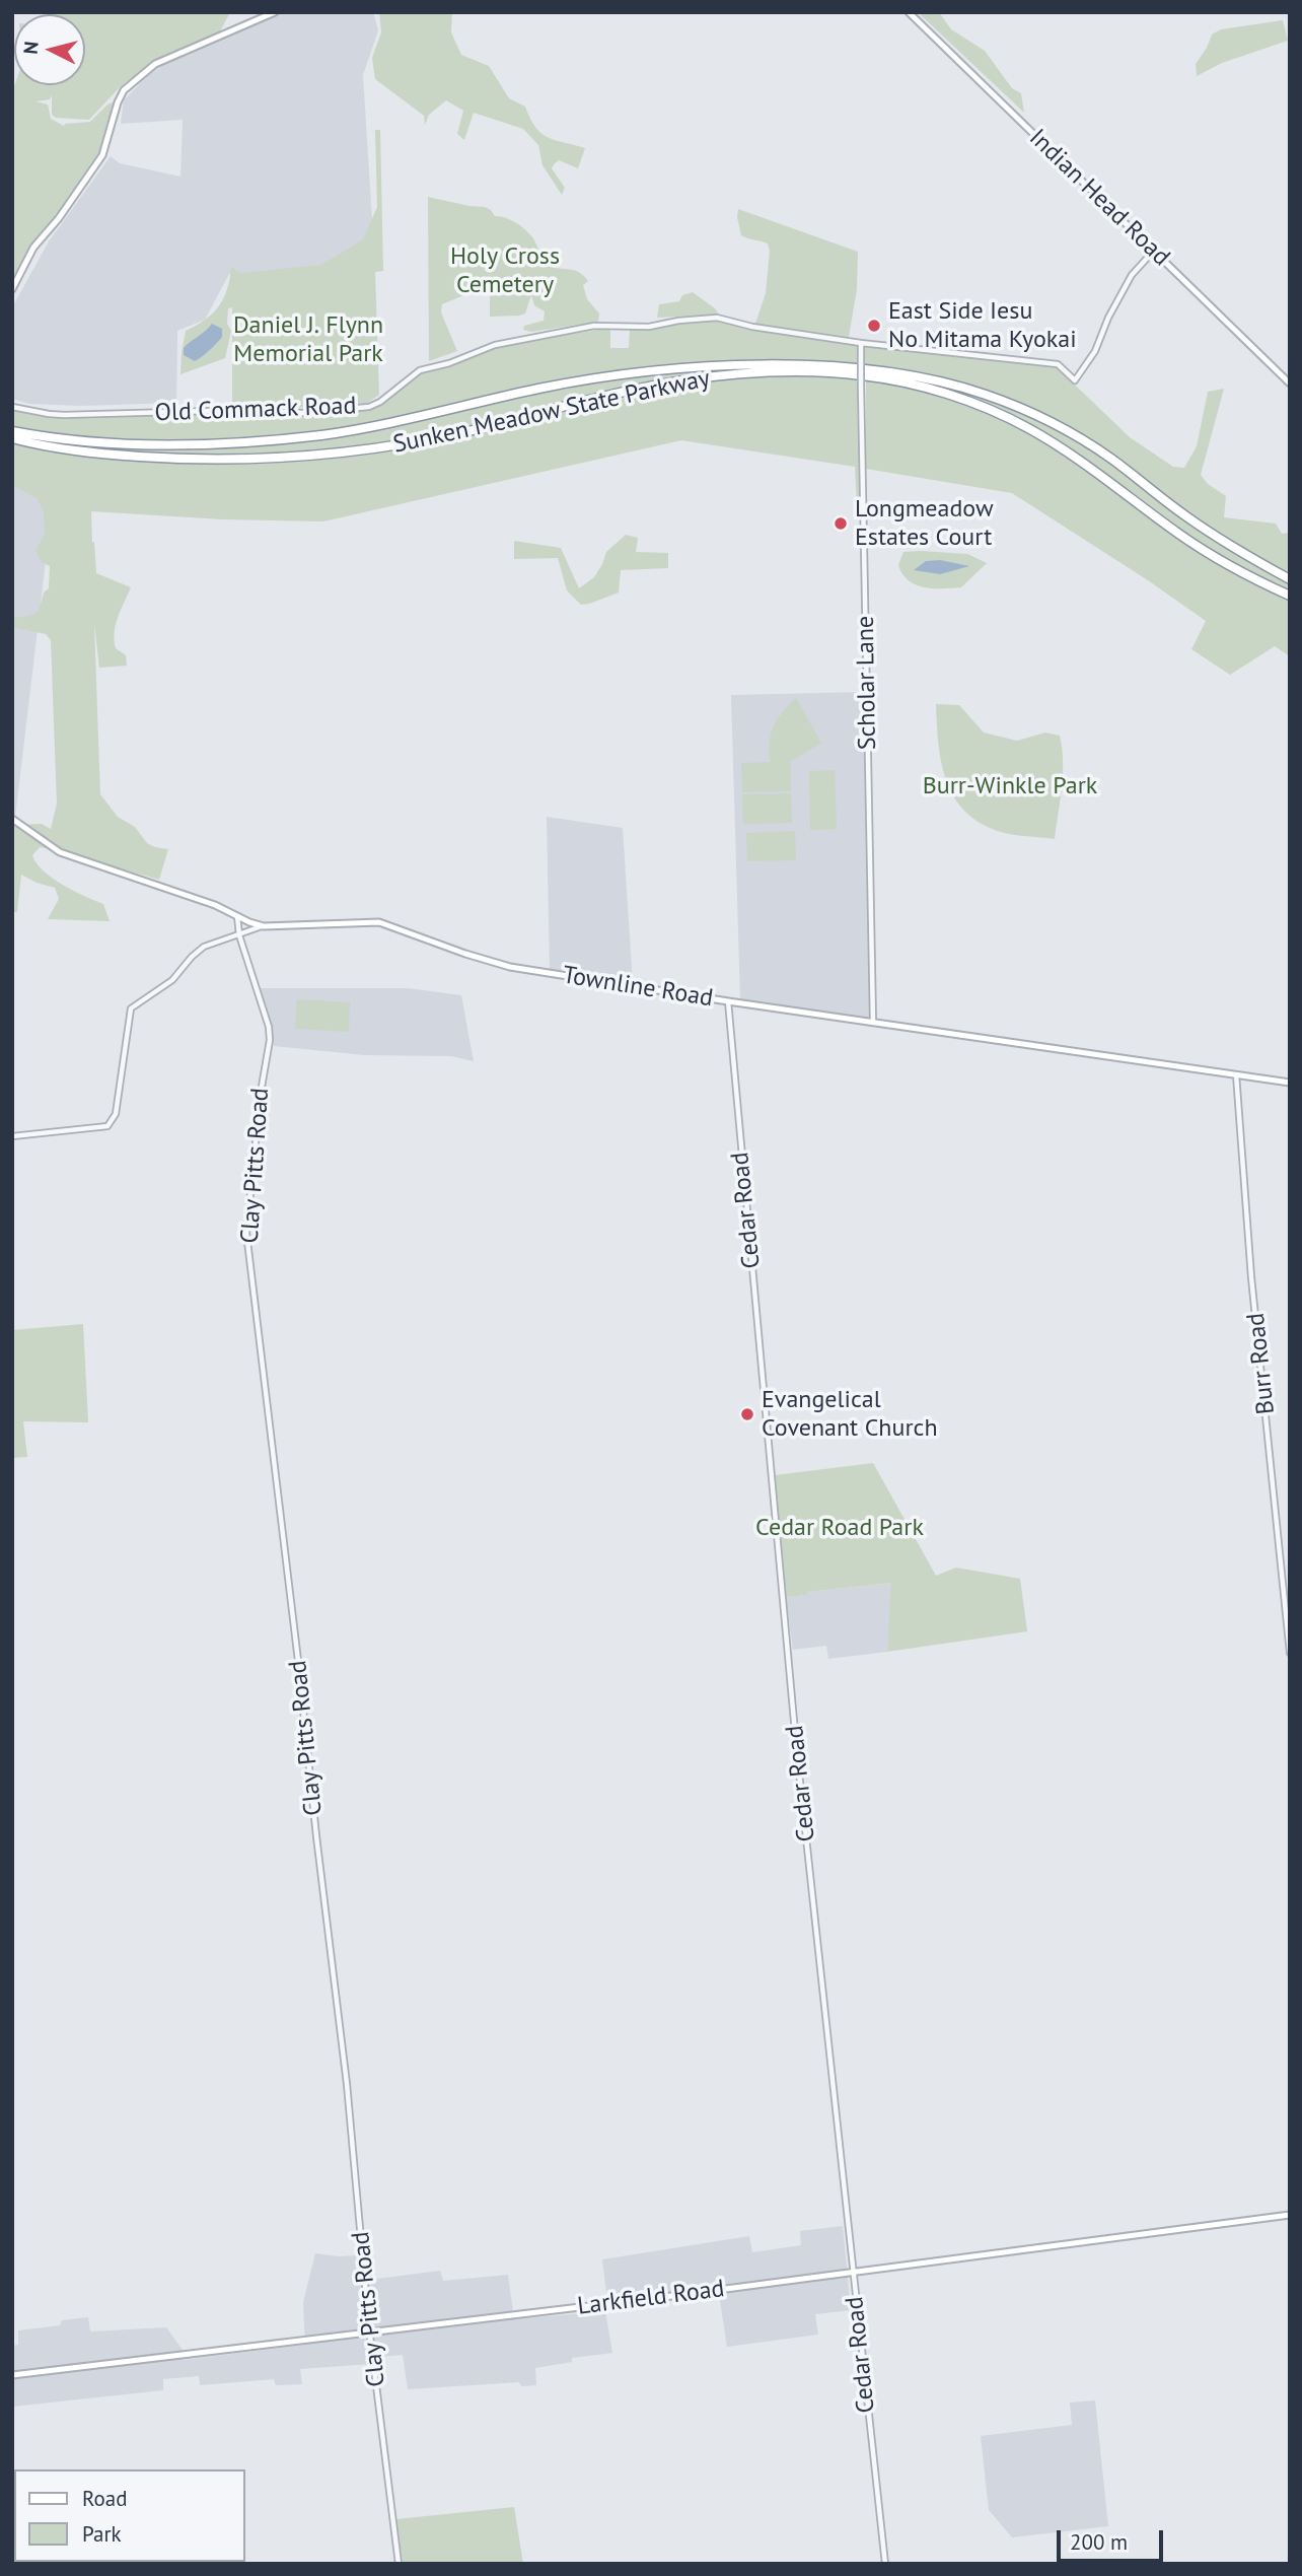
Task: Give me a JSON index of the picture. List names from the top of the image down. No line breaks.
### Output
{"streets":{"highway":["Sunken Meadow State Parkway"],"main road":["Indian Head Road","Townline Road","Larkfield Road"],"street":["Old Commack Road","Scholar Lane","Clay Pitts Road","Cedar Road","Burr Road"]},"crossings":[["Indian Head Road","Old Commack Road"],["Old Commack Road","Scholar Lane"],["Scholar Lane","Townline Road"],["Townline Road","Clay Pitts Road"],["Townline Road","Cedar Road"],["Townline Road","Burr Road"],["Clay Pitts Road","Larkfield Road"],["Cedar Road","Larkfield Road"]],"parks":["Holy Cross Cemetery","Daniel J. Flynn Memorial Park","Burr-Winkle Park","Cedar Road Park"],"places":["East Side Iesu No Mitama Kyokai","Longmeadow Estates Court","Evangelical Covenant Church"],"legend":["Road","Park"],"scale_bar":"200 m","north":"left"}
